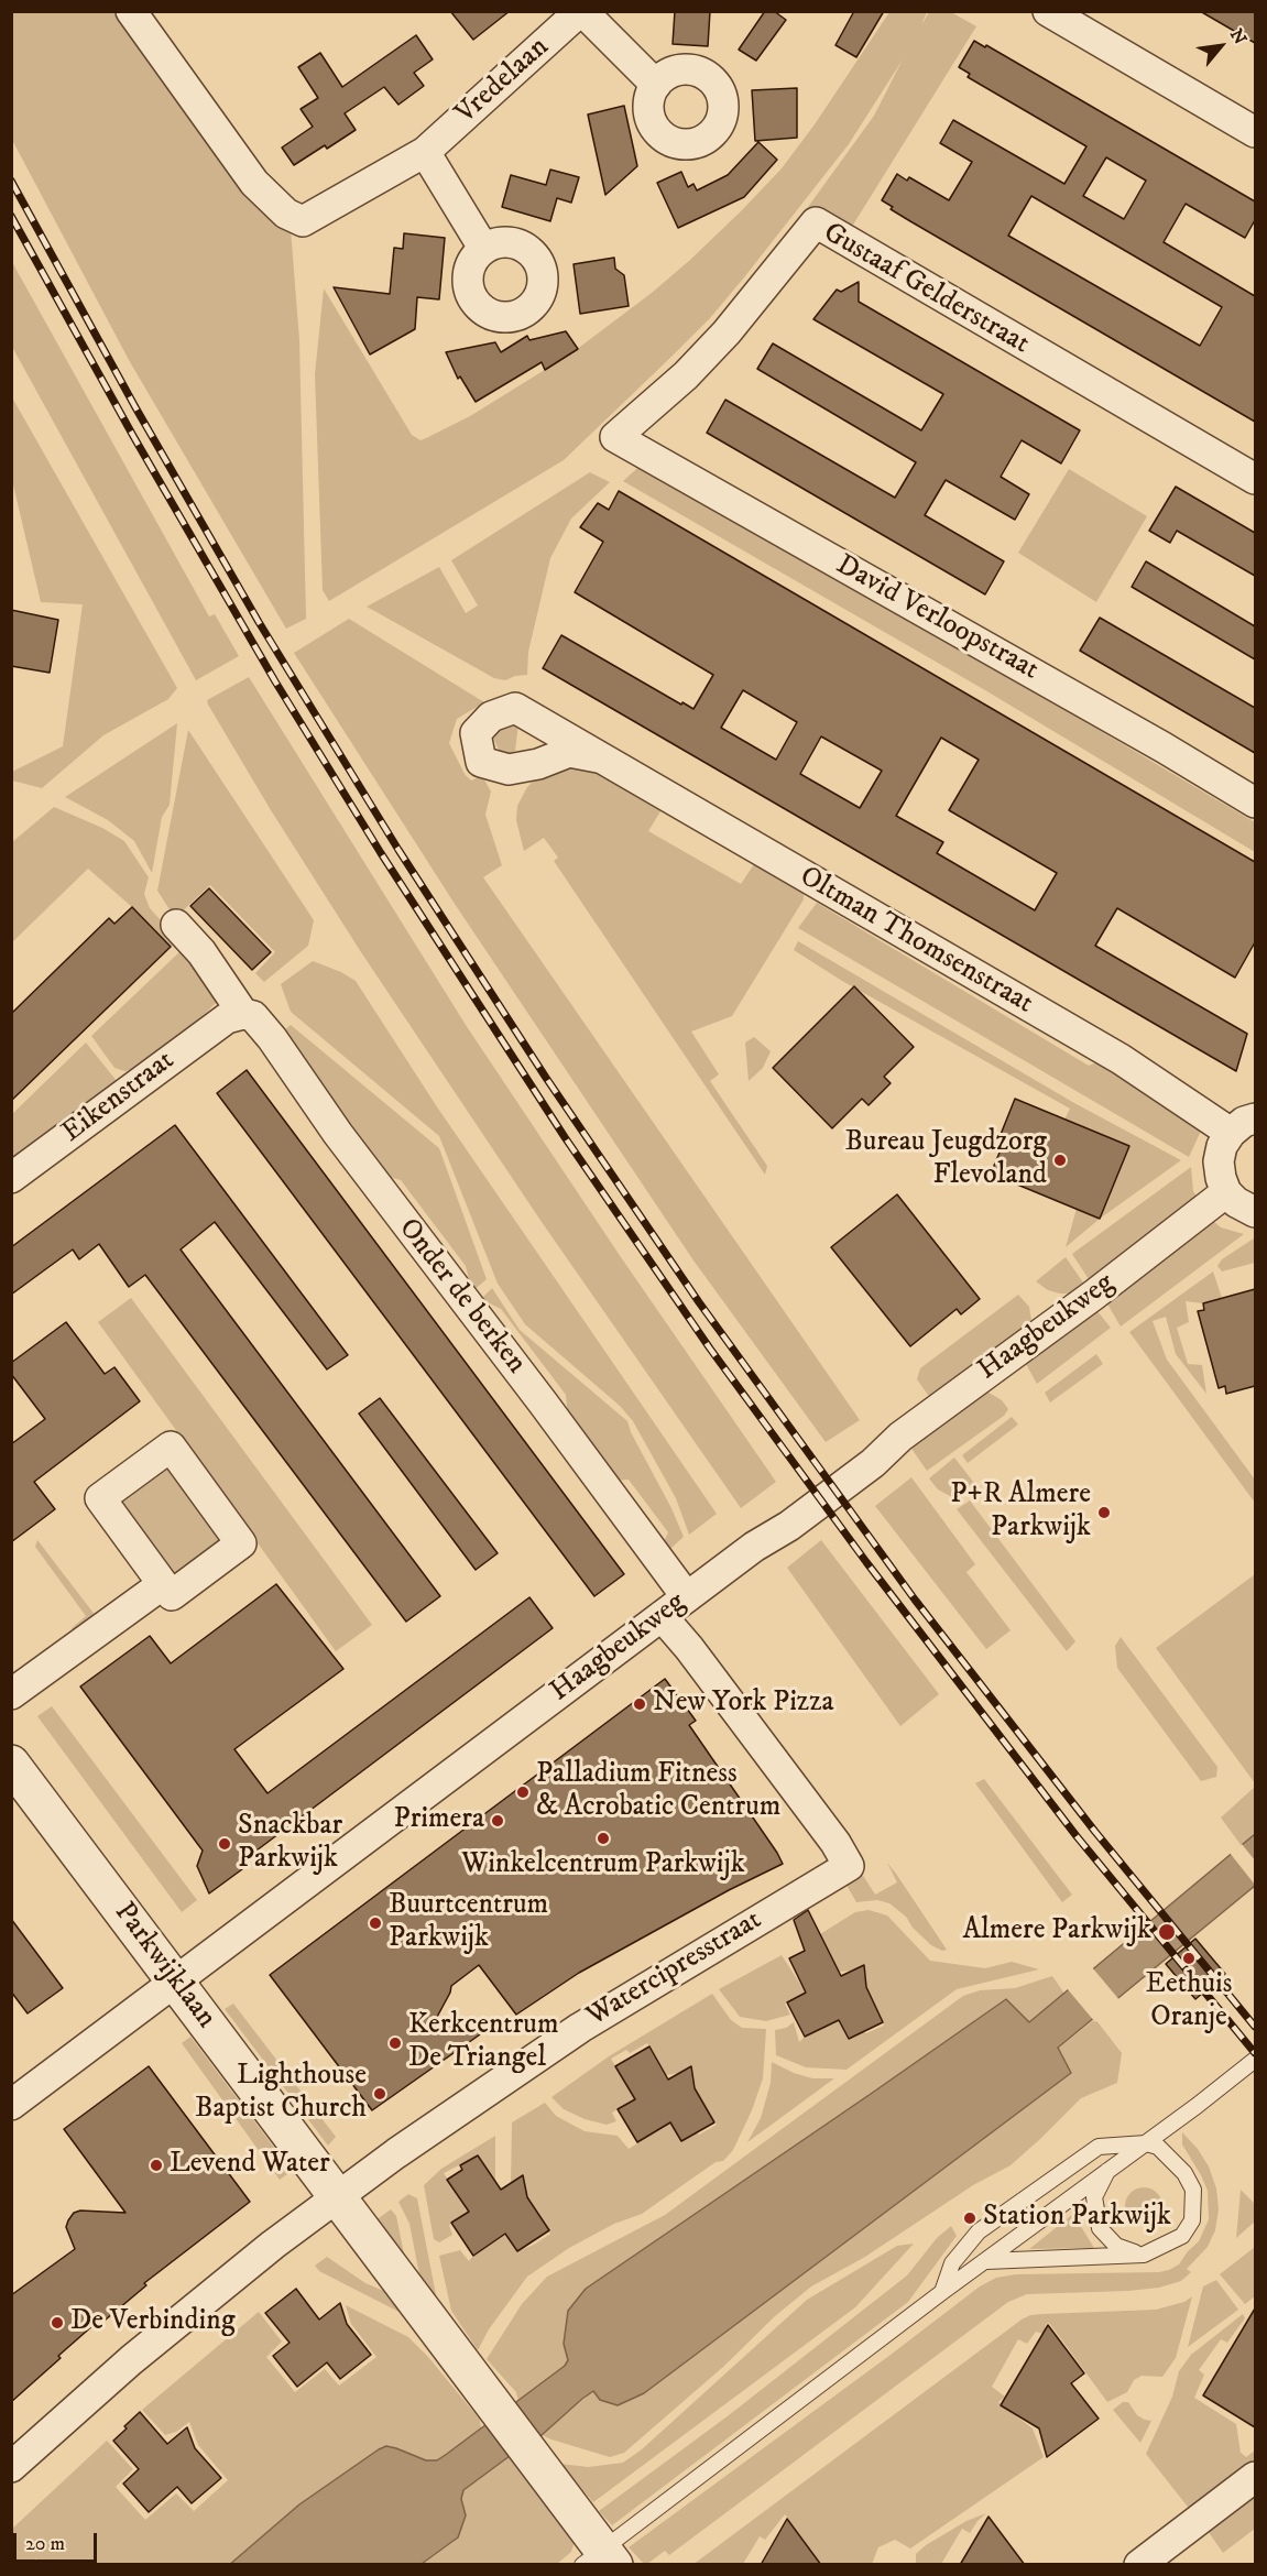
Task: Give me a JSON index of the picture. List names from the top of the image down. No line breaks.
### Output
{"streets":{"street":["Vredelaan","Gustaaf Gelderstraat","David Verloopstraat","Oltman Thomsenstraat","Eikenstraat","Onder de berken","Haagbeukweg","Parkwijklaan","Watercipresstraat"]},"crossings":[["Gustaaf Gelderstraat","David Verloopstraat"],["Eikenstraat","Onder de berken"],["Onder de berken","Haagbeukweg"],["Haagbeukweg","Parkwijklaan"],["Haagbeukweg","Watercipresstraat"],["Parkwijklaan","Watercipresstraat"]],"places":["Bureau Jeugdzorg Flevoland","P+R Almere Parkwijk","New York Pizza","Palladium Fitness & Acrobatic Centrum","Primera","Winkelcentrum Parkwijk","Snackbar Parkwijk","Buurtcentrum Parkwijk","Almere Parkwijk","Eethuis Oranje","Kerkcentrum De Triangel","Lighthouse Baptist Church","Levend Water","Station Parkwijk","De Verbinding"],"scale_bar":"20 m","north":"top right"}
